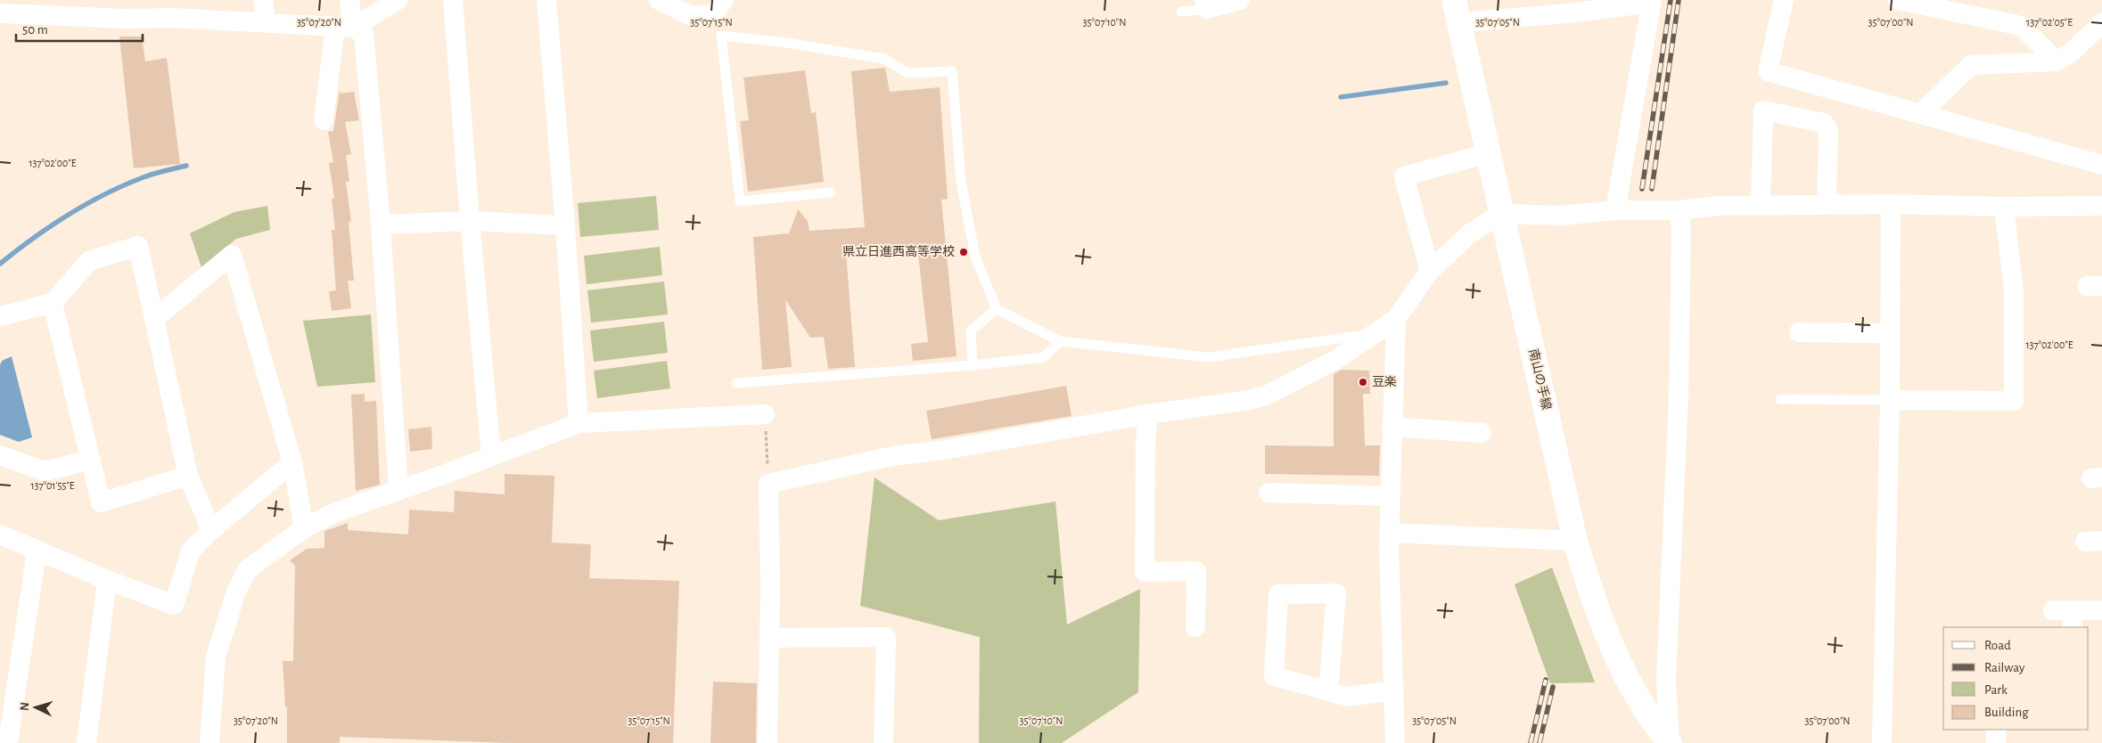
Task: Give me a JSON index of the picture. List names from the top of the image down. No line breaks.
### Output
{"streets":{"street":["南山の手線"]},"places":["県立日進西高等学校","豆楽"],"legend":["Road","Railway","Park","Building"],"scale_bar":"50 m","north":"left","coordinates":["137°02'05\"E","35°07'20\"N","35°07'15\"N","35°07'10\"N","35°07'05\"N","35°07'00\"N","137°02'00\"E","137°01'55\"E"]}
